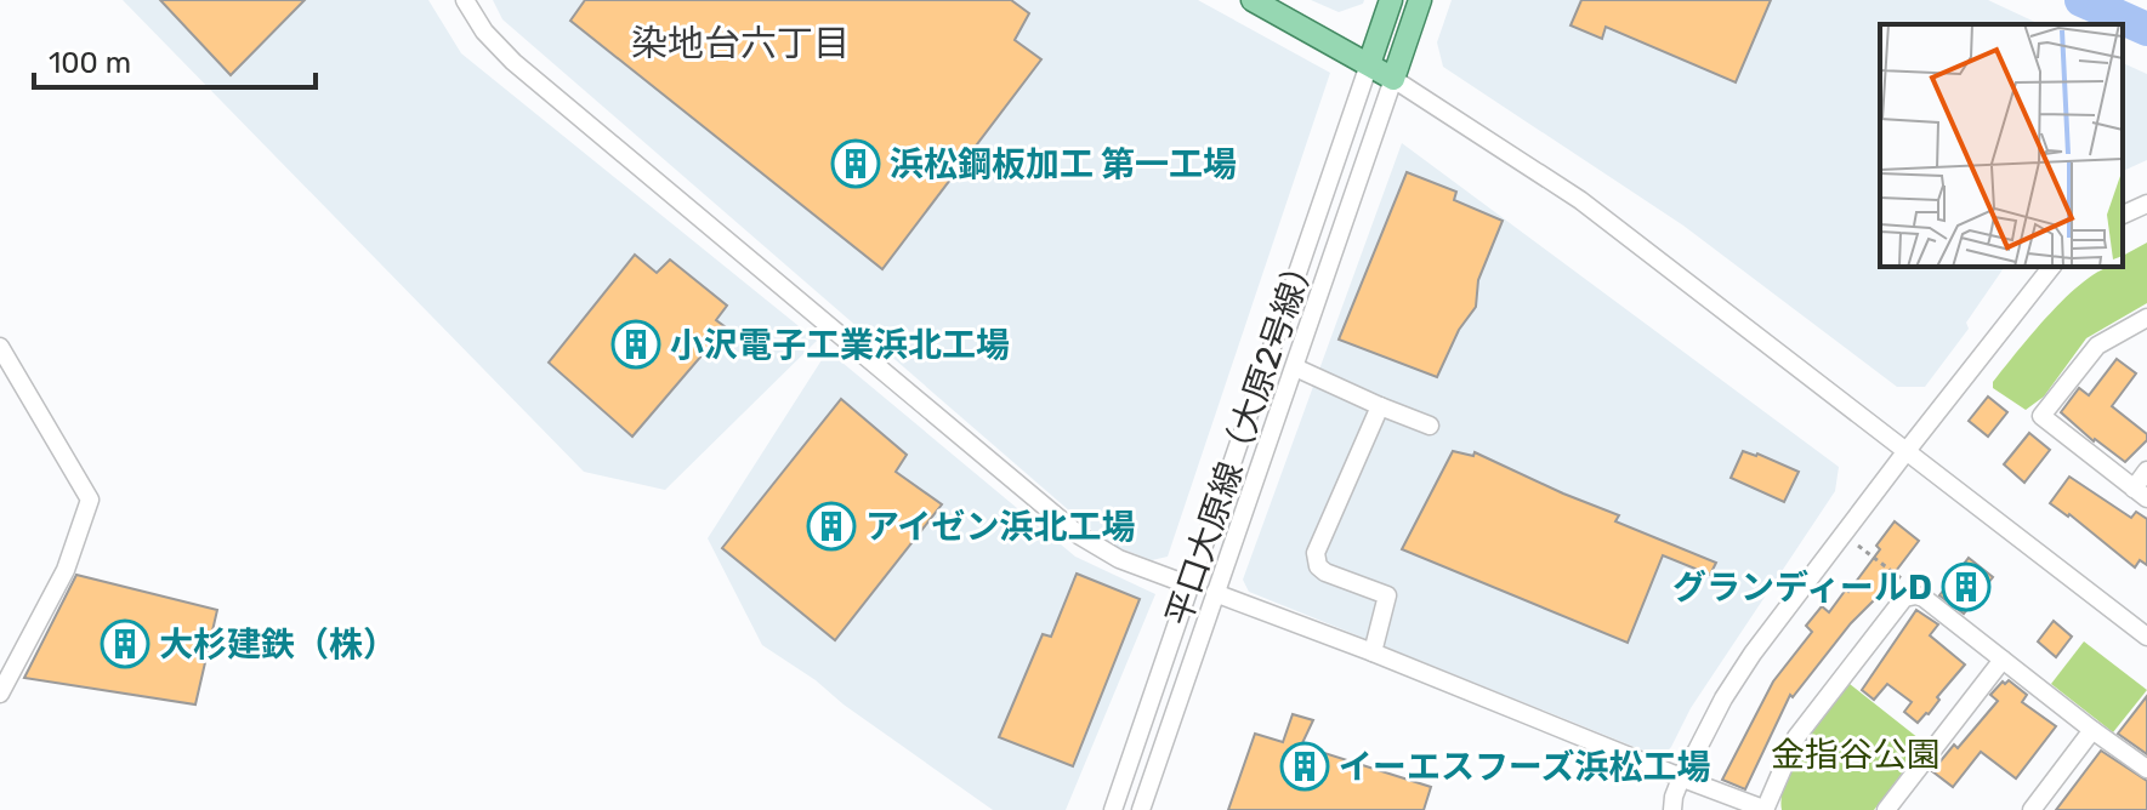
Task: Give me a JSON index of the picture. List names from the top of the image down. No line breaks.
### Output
{"streets":{"street":["平口大原線（大原2号線）"]},"districts":["染地台六丁目"],"parks":["金指谷公園"],"places":{"building":["浜松鋼板加工 第一工場","小沢電子工業浜北工場","アイゼン浜北工場","グランディールD","大杉建鉄（株）","イーエスフーズ浜松工場"]},"scale_bar":"100 m"}
